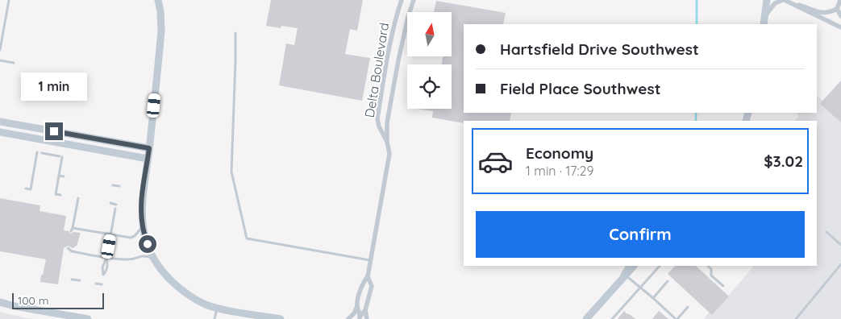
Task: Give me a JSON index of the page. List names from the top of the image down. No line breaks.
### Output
{"streets":{"street":["Delta Boulevard"]},"scale_bar":"100 m","north":"top","page":{"banner":["Hartsfield Drive Southwest","Field Place Southwest"],"bubble":"1 min","list":[{"name":"Economy","note":"1 min · 17:29","value":"$3.02"}],"buttons":"Confirm","scale":"100 m"}}
